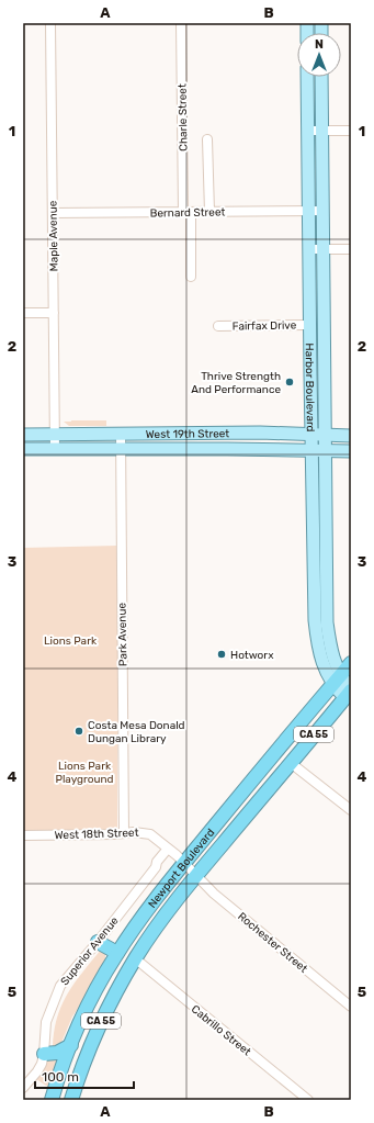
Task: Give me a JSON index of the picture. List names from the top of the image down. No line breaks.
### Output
{"streets":{"highway":["CA 55","Newport Boulevard"],"main road":["Harbor Boulevard","West 19th Street"],"street":["Charle Street","Bernard Street","Maple Avenue","Fairfax Drive","Park Avenue","West 18th Street","Rochester Street","Superior Avenue","Cabrillo Street"]},"crossings":[["Charle Street","Bernard Street"],["Bernard Street","Maple Avenue"],["Bernard Street","Harbor Boulevard"],["Maple Avenue","West 19th Street"],["Fairfax Drive","Harbor Boulevard"],["Harbor Boulevard","West 19th Street"],["Harbor Boulevard","Newport Boulevard"],["West 19th Street","Park Avenue"],["Park Avenue","West 18th Street"],["West 18th Street","Newport Boulevard"],["West 18th Street","Rochester Street"],["West 18th Street","Superior Avenue"],["Newport Boulevard","Rochester Street"],["Newport Boulevard","Cabrillo Street"]],"parks":["Lions Park","Lions Park Playground"],"places":["Thrive Strength And Performance","Hotworx","Costa Mesa Donald Dungan Library"],"scale_bar":"100 m","north":"top","grid":{"columns":["A","B"],"rows":["1","2","3","4","5"]}}
